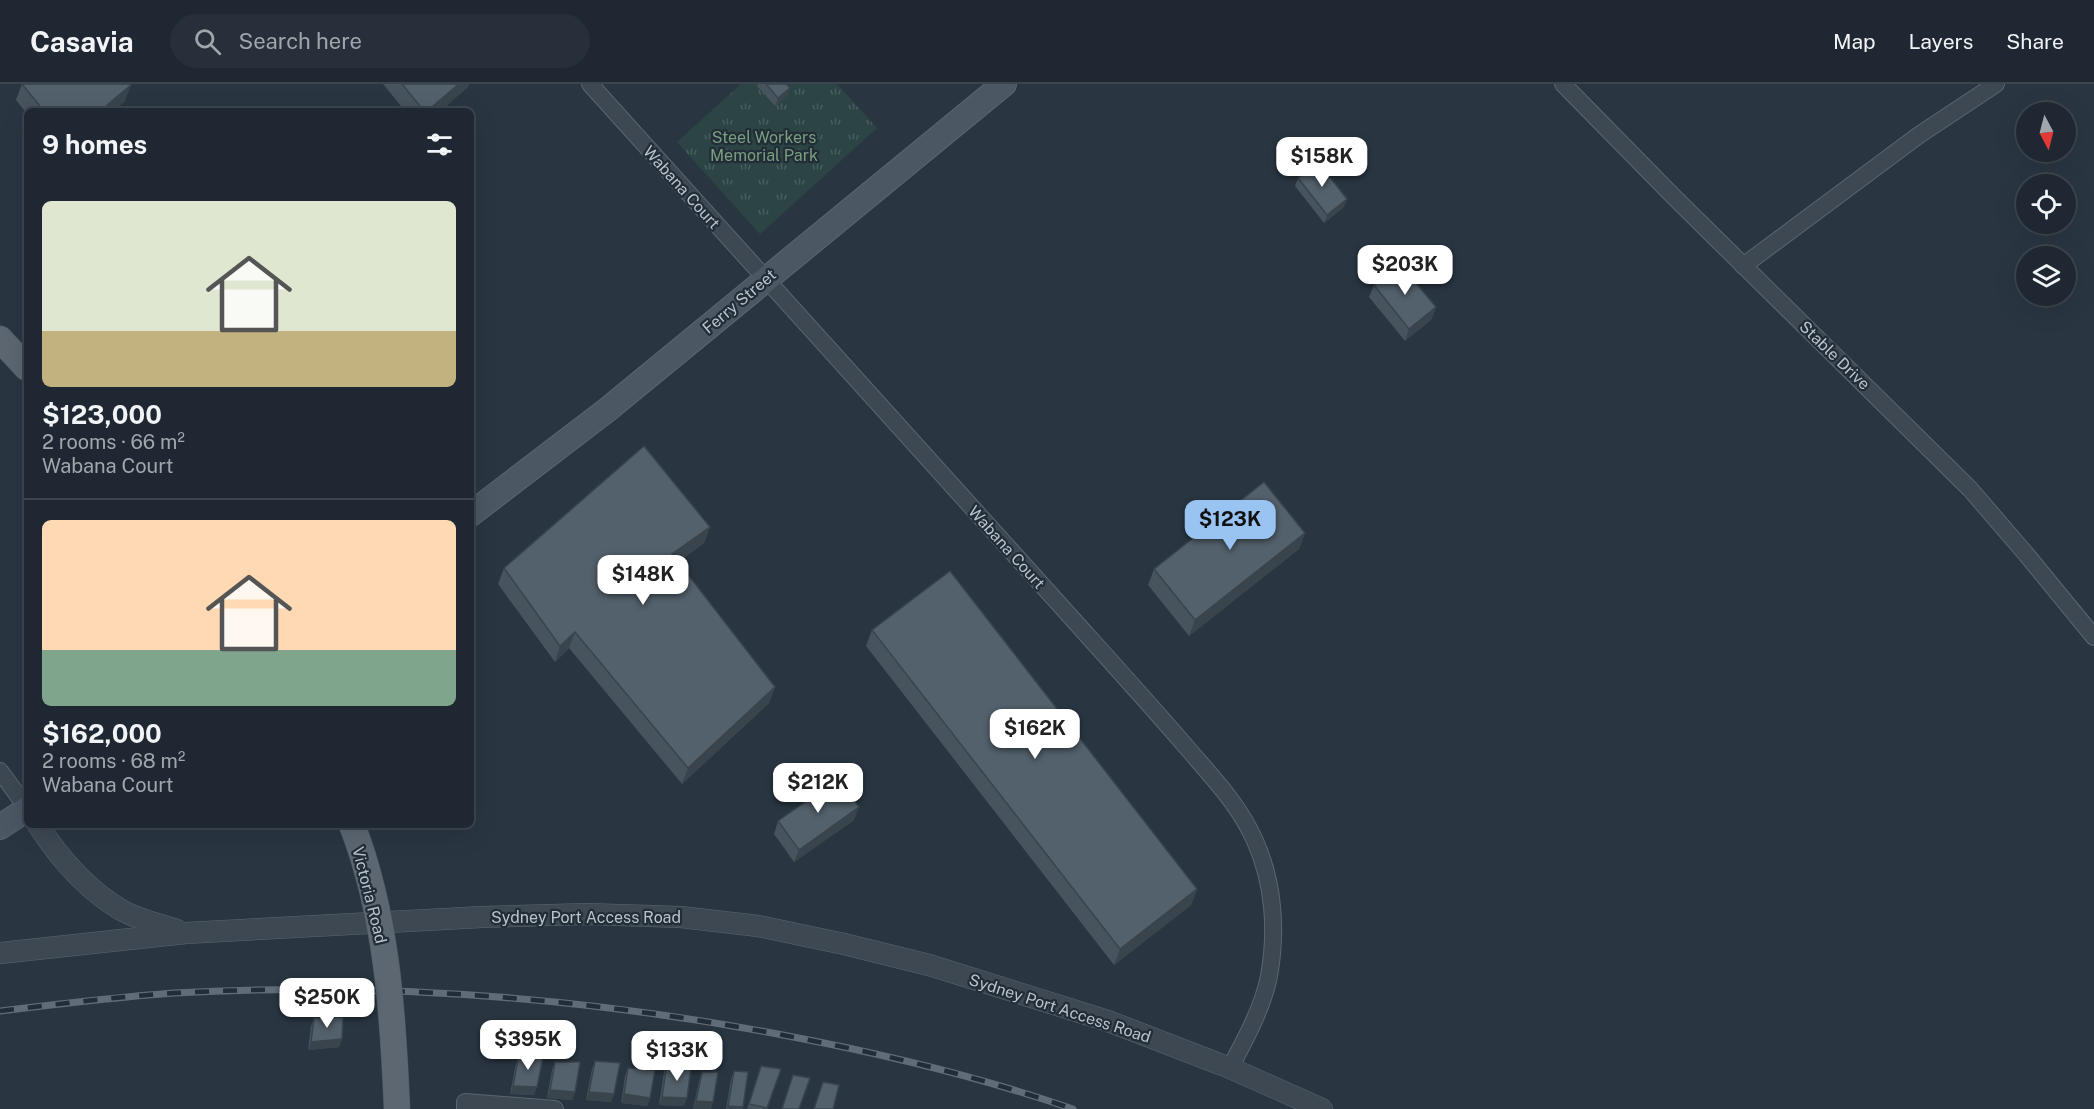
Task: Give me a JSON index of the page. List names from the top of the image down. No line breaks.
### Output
{"streets":{"main road":["Ferry Street","Victoria Road"],"street":["Wabana Court","Stable Drive","Sydney Port Access Road"]},"crossings":[["Wabana Court","Ferry Street"],["Wabana Court","Sydney Port Access Road"]],"parks":["Steel Workers Memorial Park"],"north":"bottom","page":{"header":"Casavia","search":"Search here","nav":["Map","Layers","Share"],"heading":"9 homes","price":["$158K","$203K","$123K","$148K","$162K","$212K","$250K","$395K","$133K"],"list":[{"name":"$123,000","note":"2 rooms · 66 m² · Wabana Court"},{"name":"$162,000","note":"2 rooms · 68 m² · Wabana Court"}]}}
